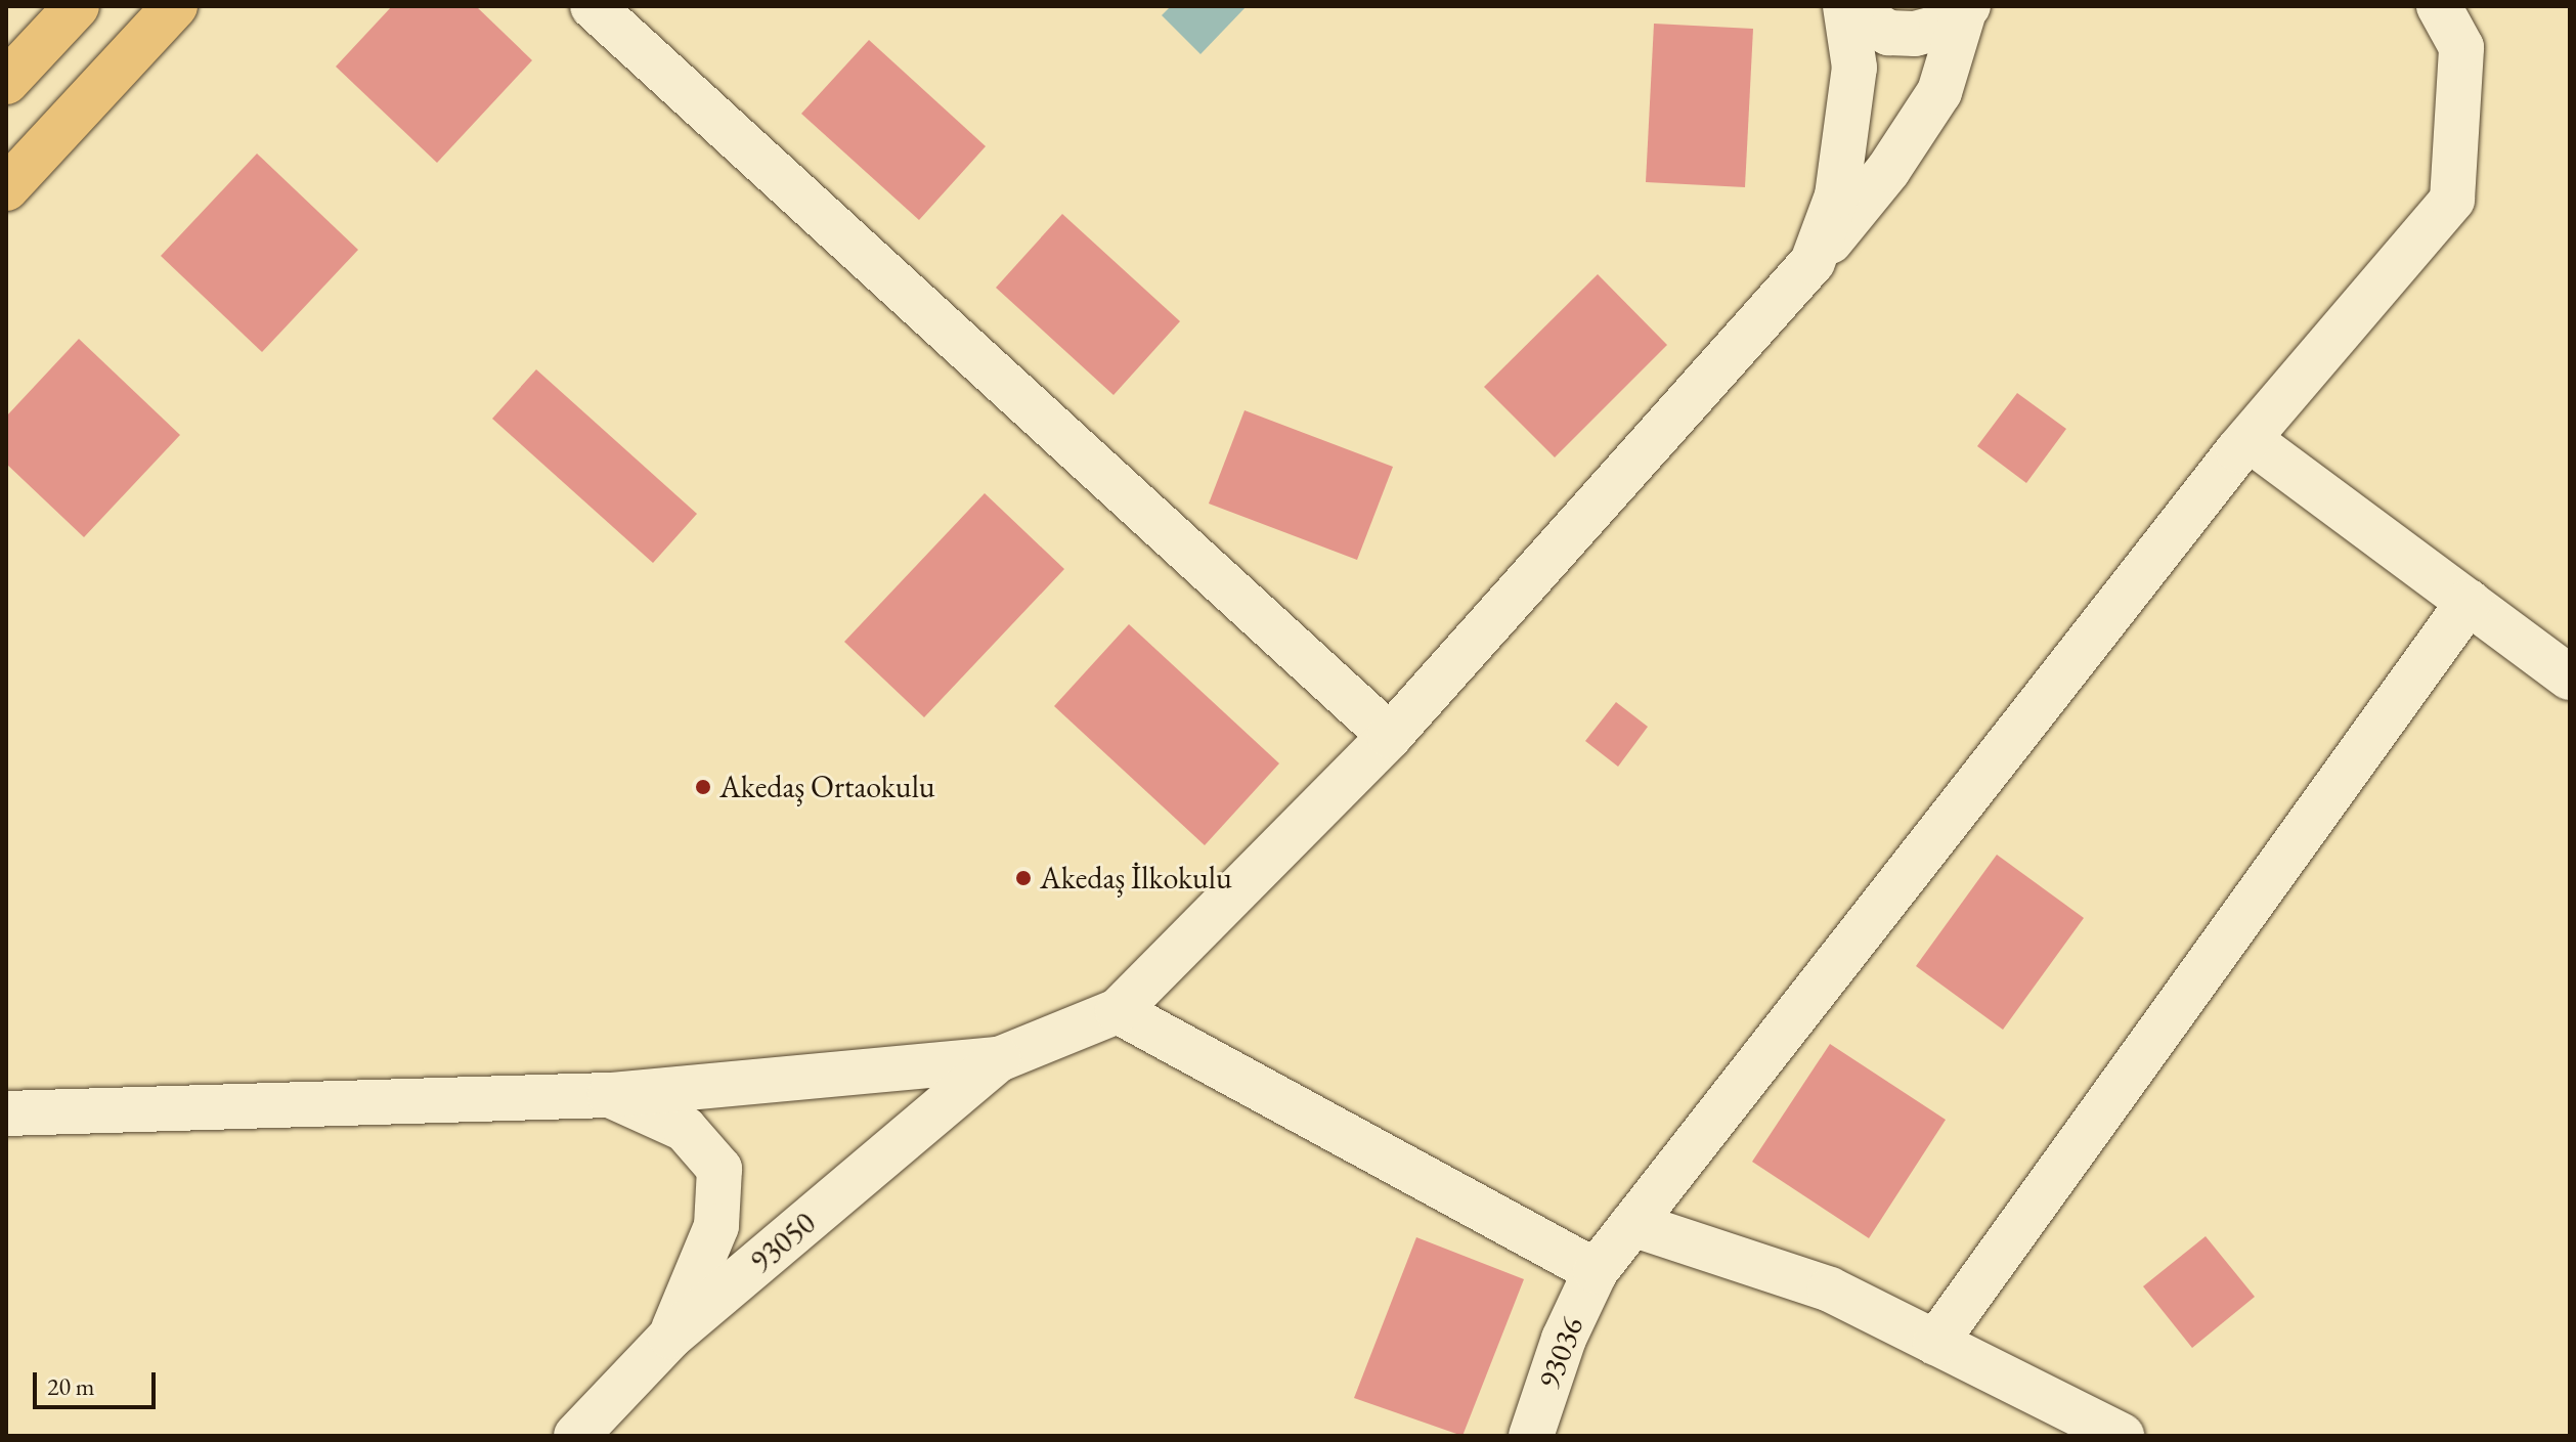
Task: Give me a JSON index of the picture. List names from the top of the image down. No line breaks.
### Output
{"streets":{"street":["93050","93036"]},"places":["Akedaş Ortaokulu","Akedaş İlkokulu"],"scale_bar":"20 m"}
